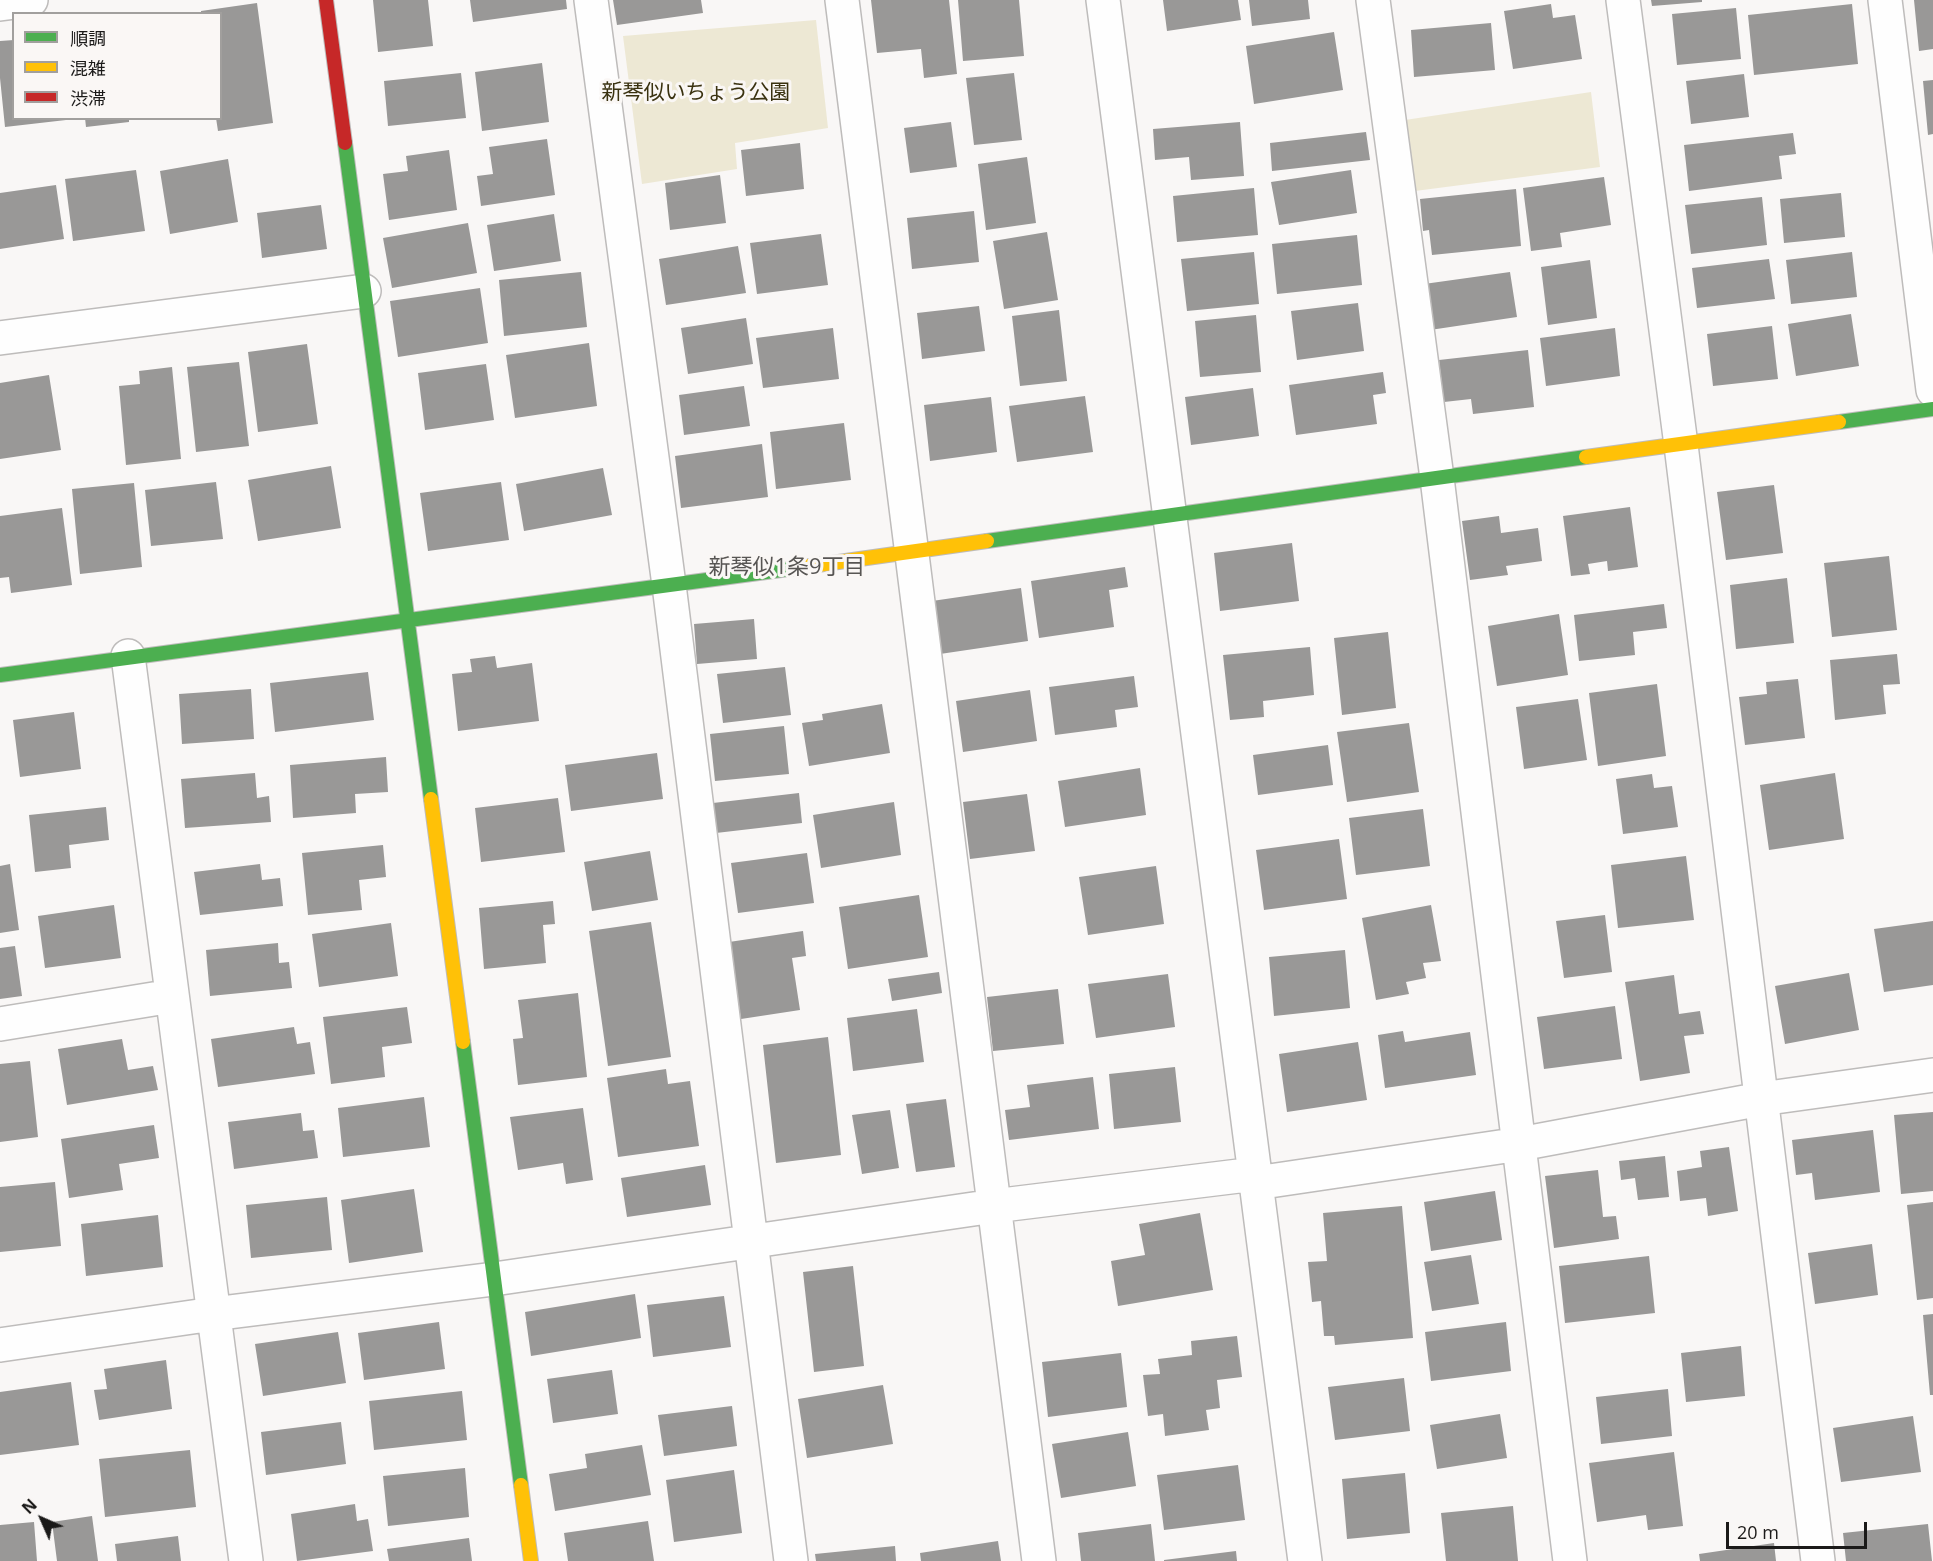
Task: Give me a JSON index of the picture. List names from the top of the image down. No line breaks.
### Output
{"districts":["新琴似1条9丁目"],"parks":["新琴似いちょう公園"],"legend":["順調","混雑","渋滞"],"scale_bar":"20 m","north":"top left"}
